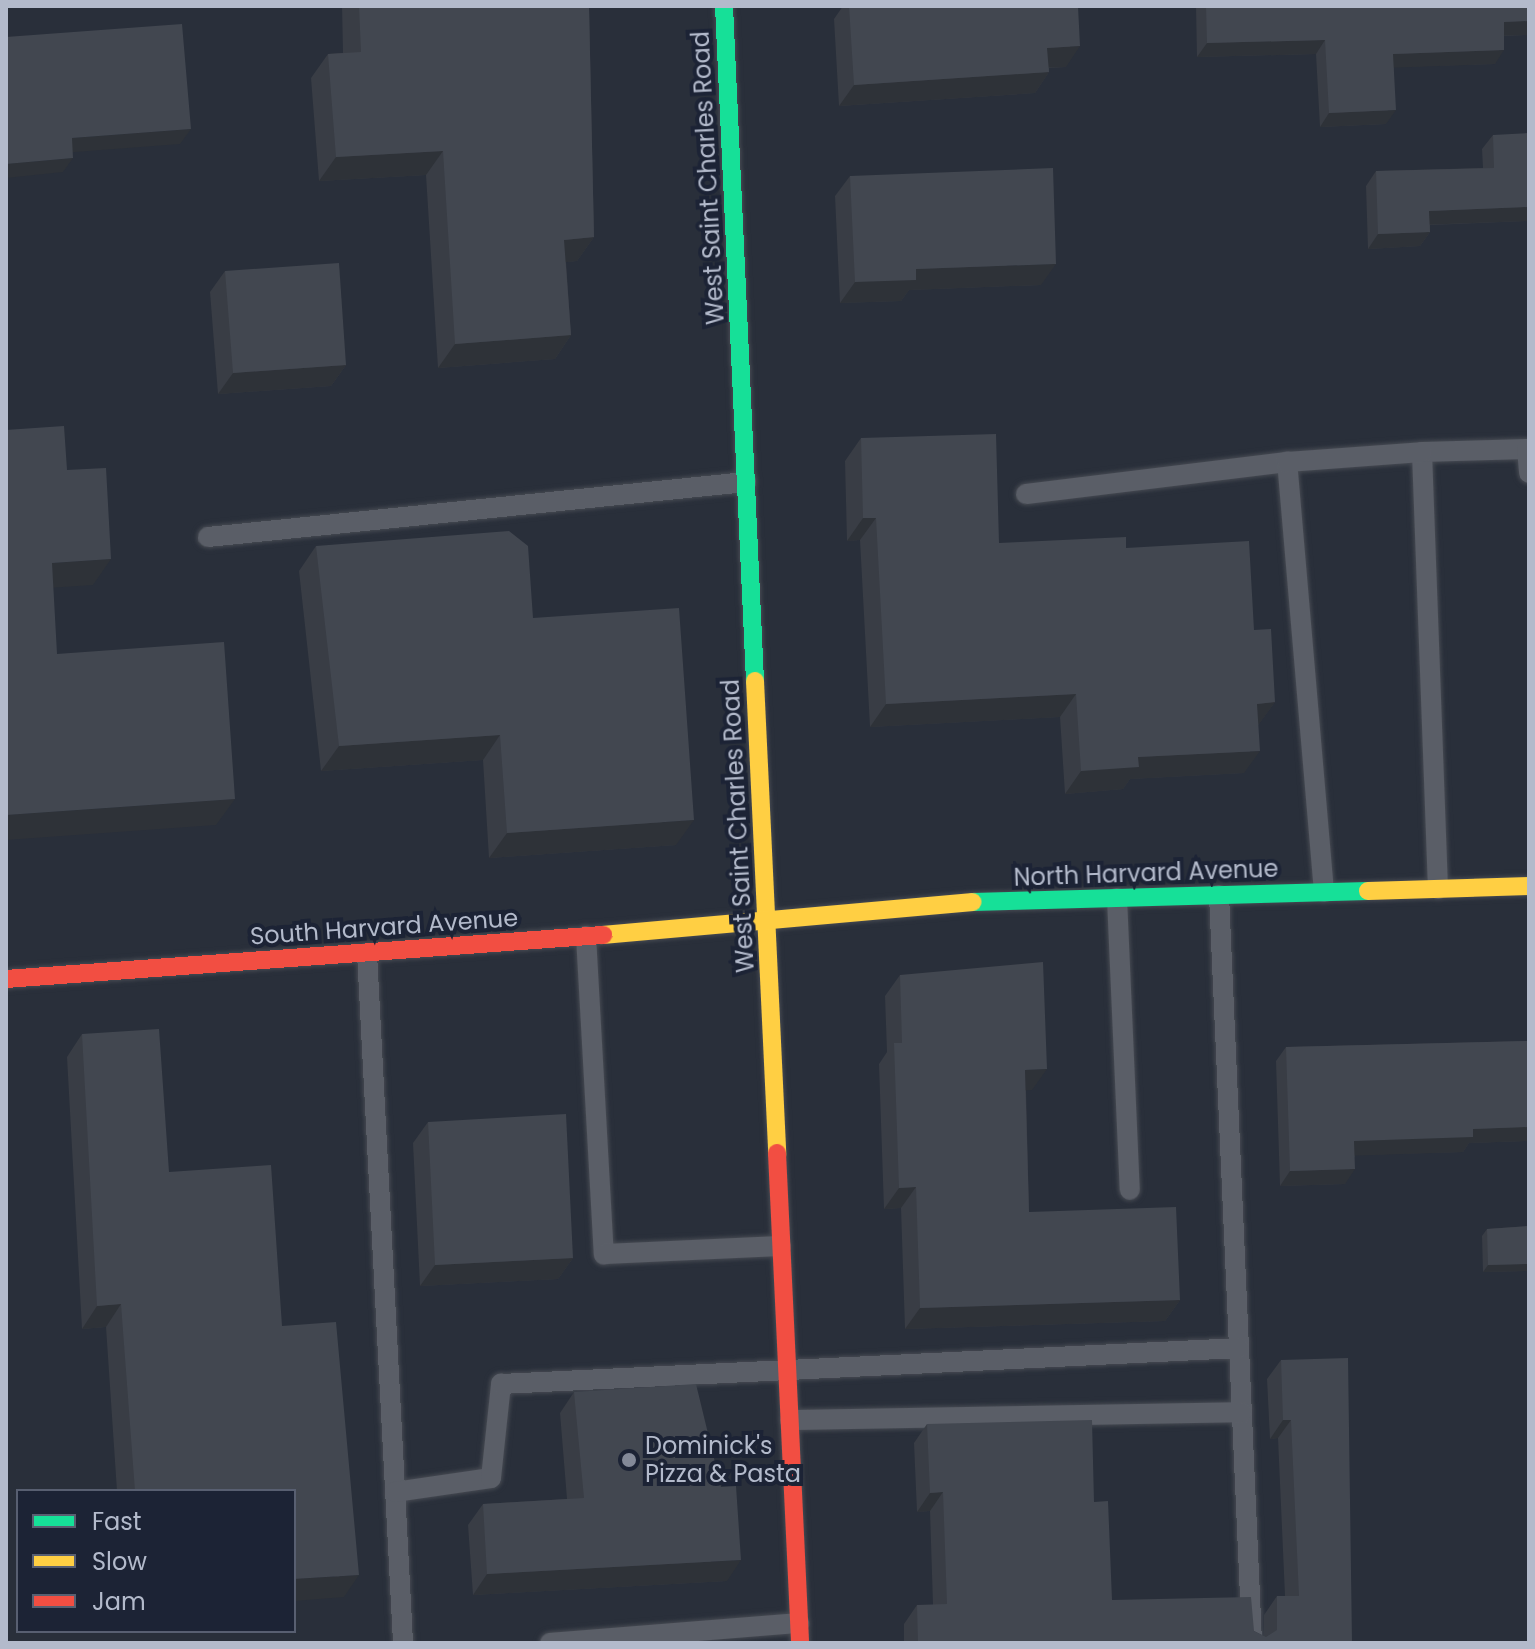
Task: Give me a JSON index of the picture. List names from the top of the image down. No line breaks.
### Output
{"streets":{"main road":["West Saint Charles Road","North Harvard Avenue","South Harvard Avenue"]},"crossings":[["West Saint Charles Road","North Harvard Avenue"],["West Saint Charles Road","South Harvard Avenue"],["North Harvard Avenue","South Harvard Avenue"]],"places":["Dominick's Pizza & Pasta"],"legend":["Fast","Slow","Jam"]}
